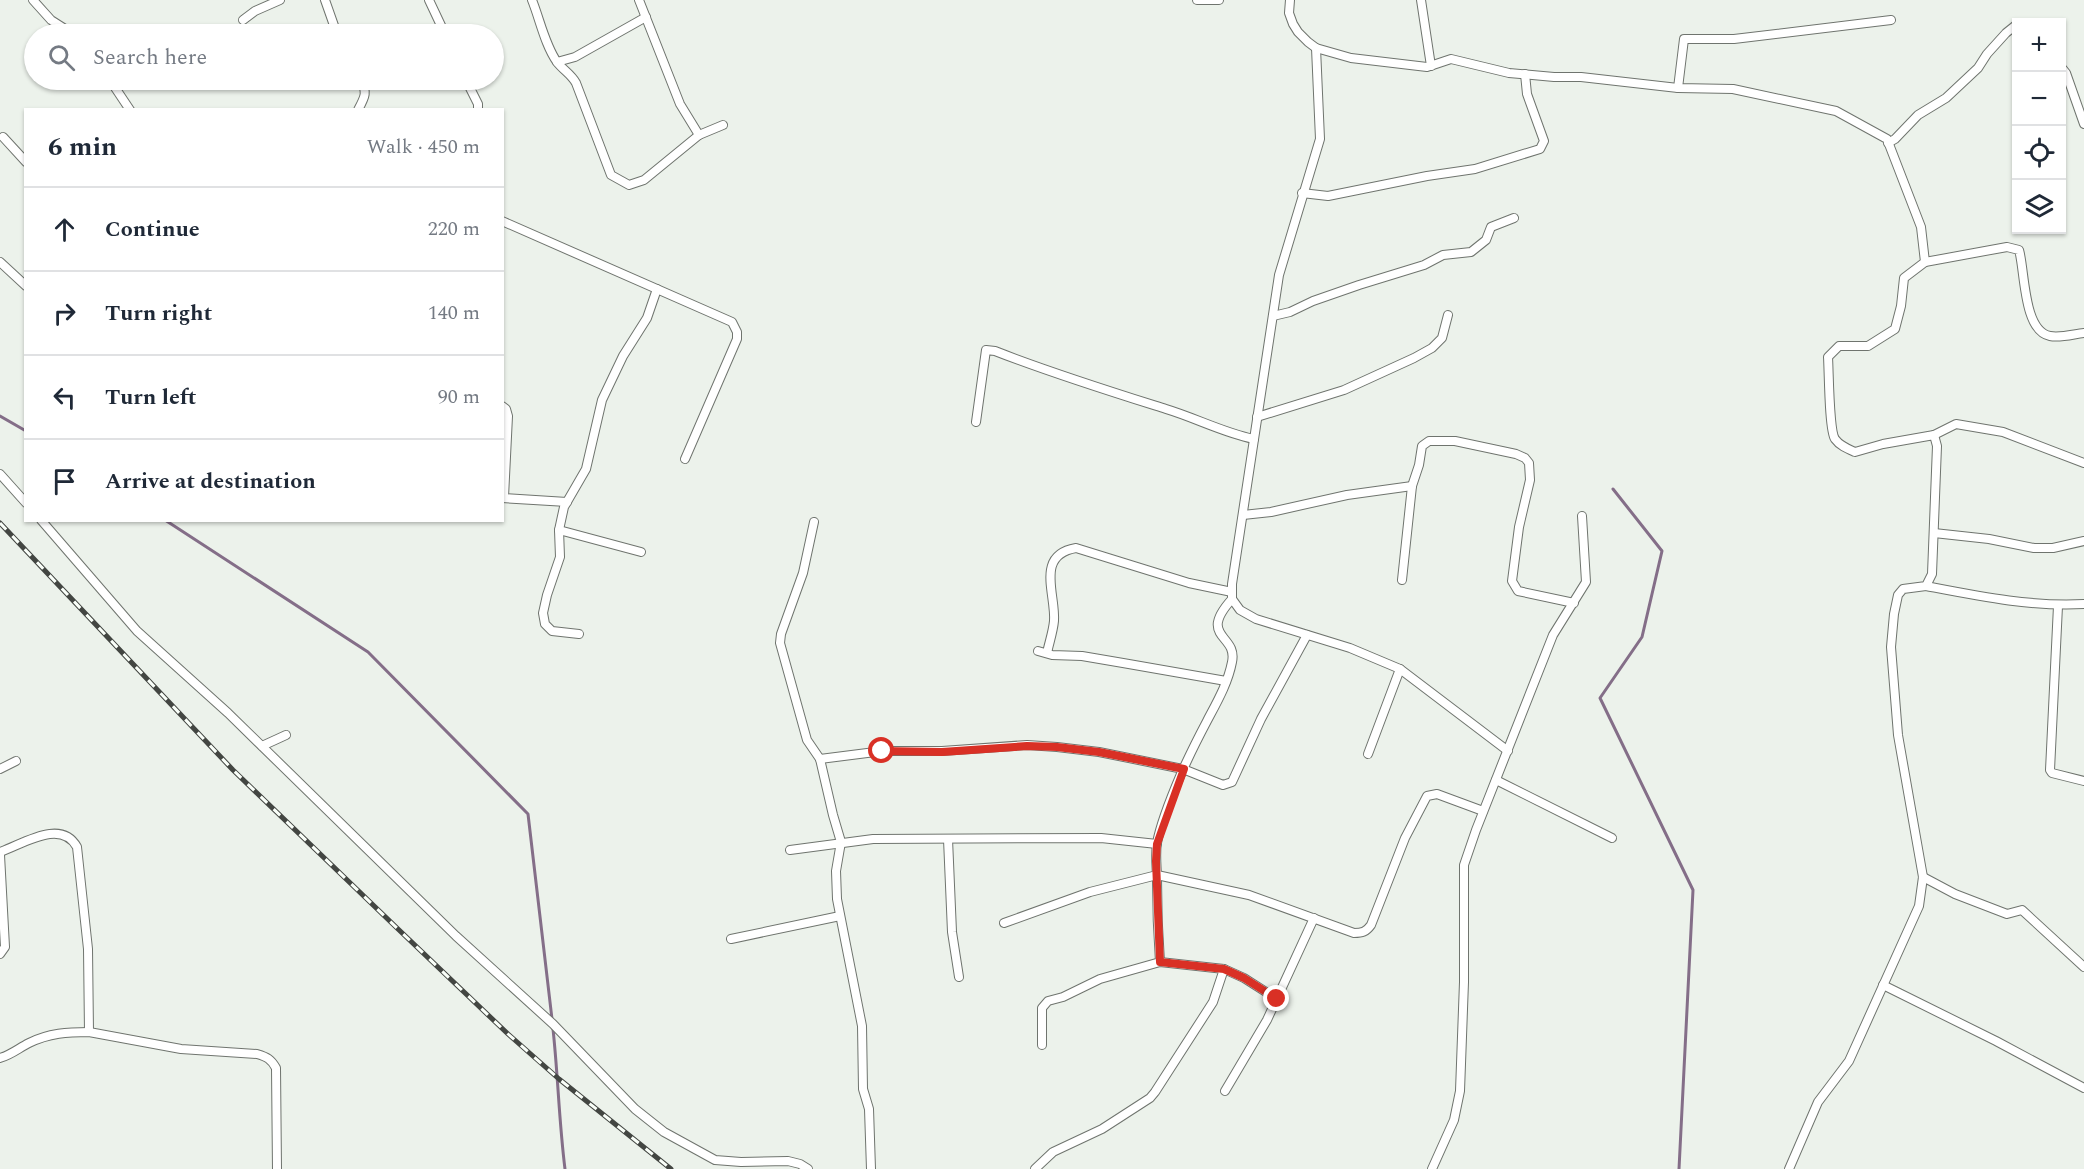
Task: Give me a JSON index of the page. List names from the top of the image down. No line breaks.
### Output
{"page":{"map_buttons":["+","−"],"search":"Search here","heading":["6 min","Walk · 450 m"],"list":[["Continue","220 m"],["Turn right","140 m"],["Turn left","90 m"],"Arrive at destination"]}}
